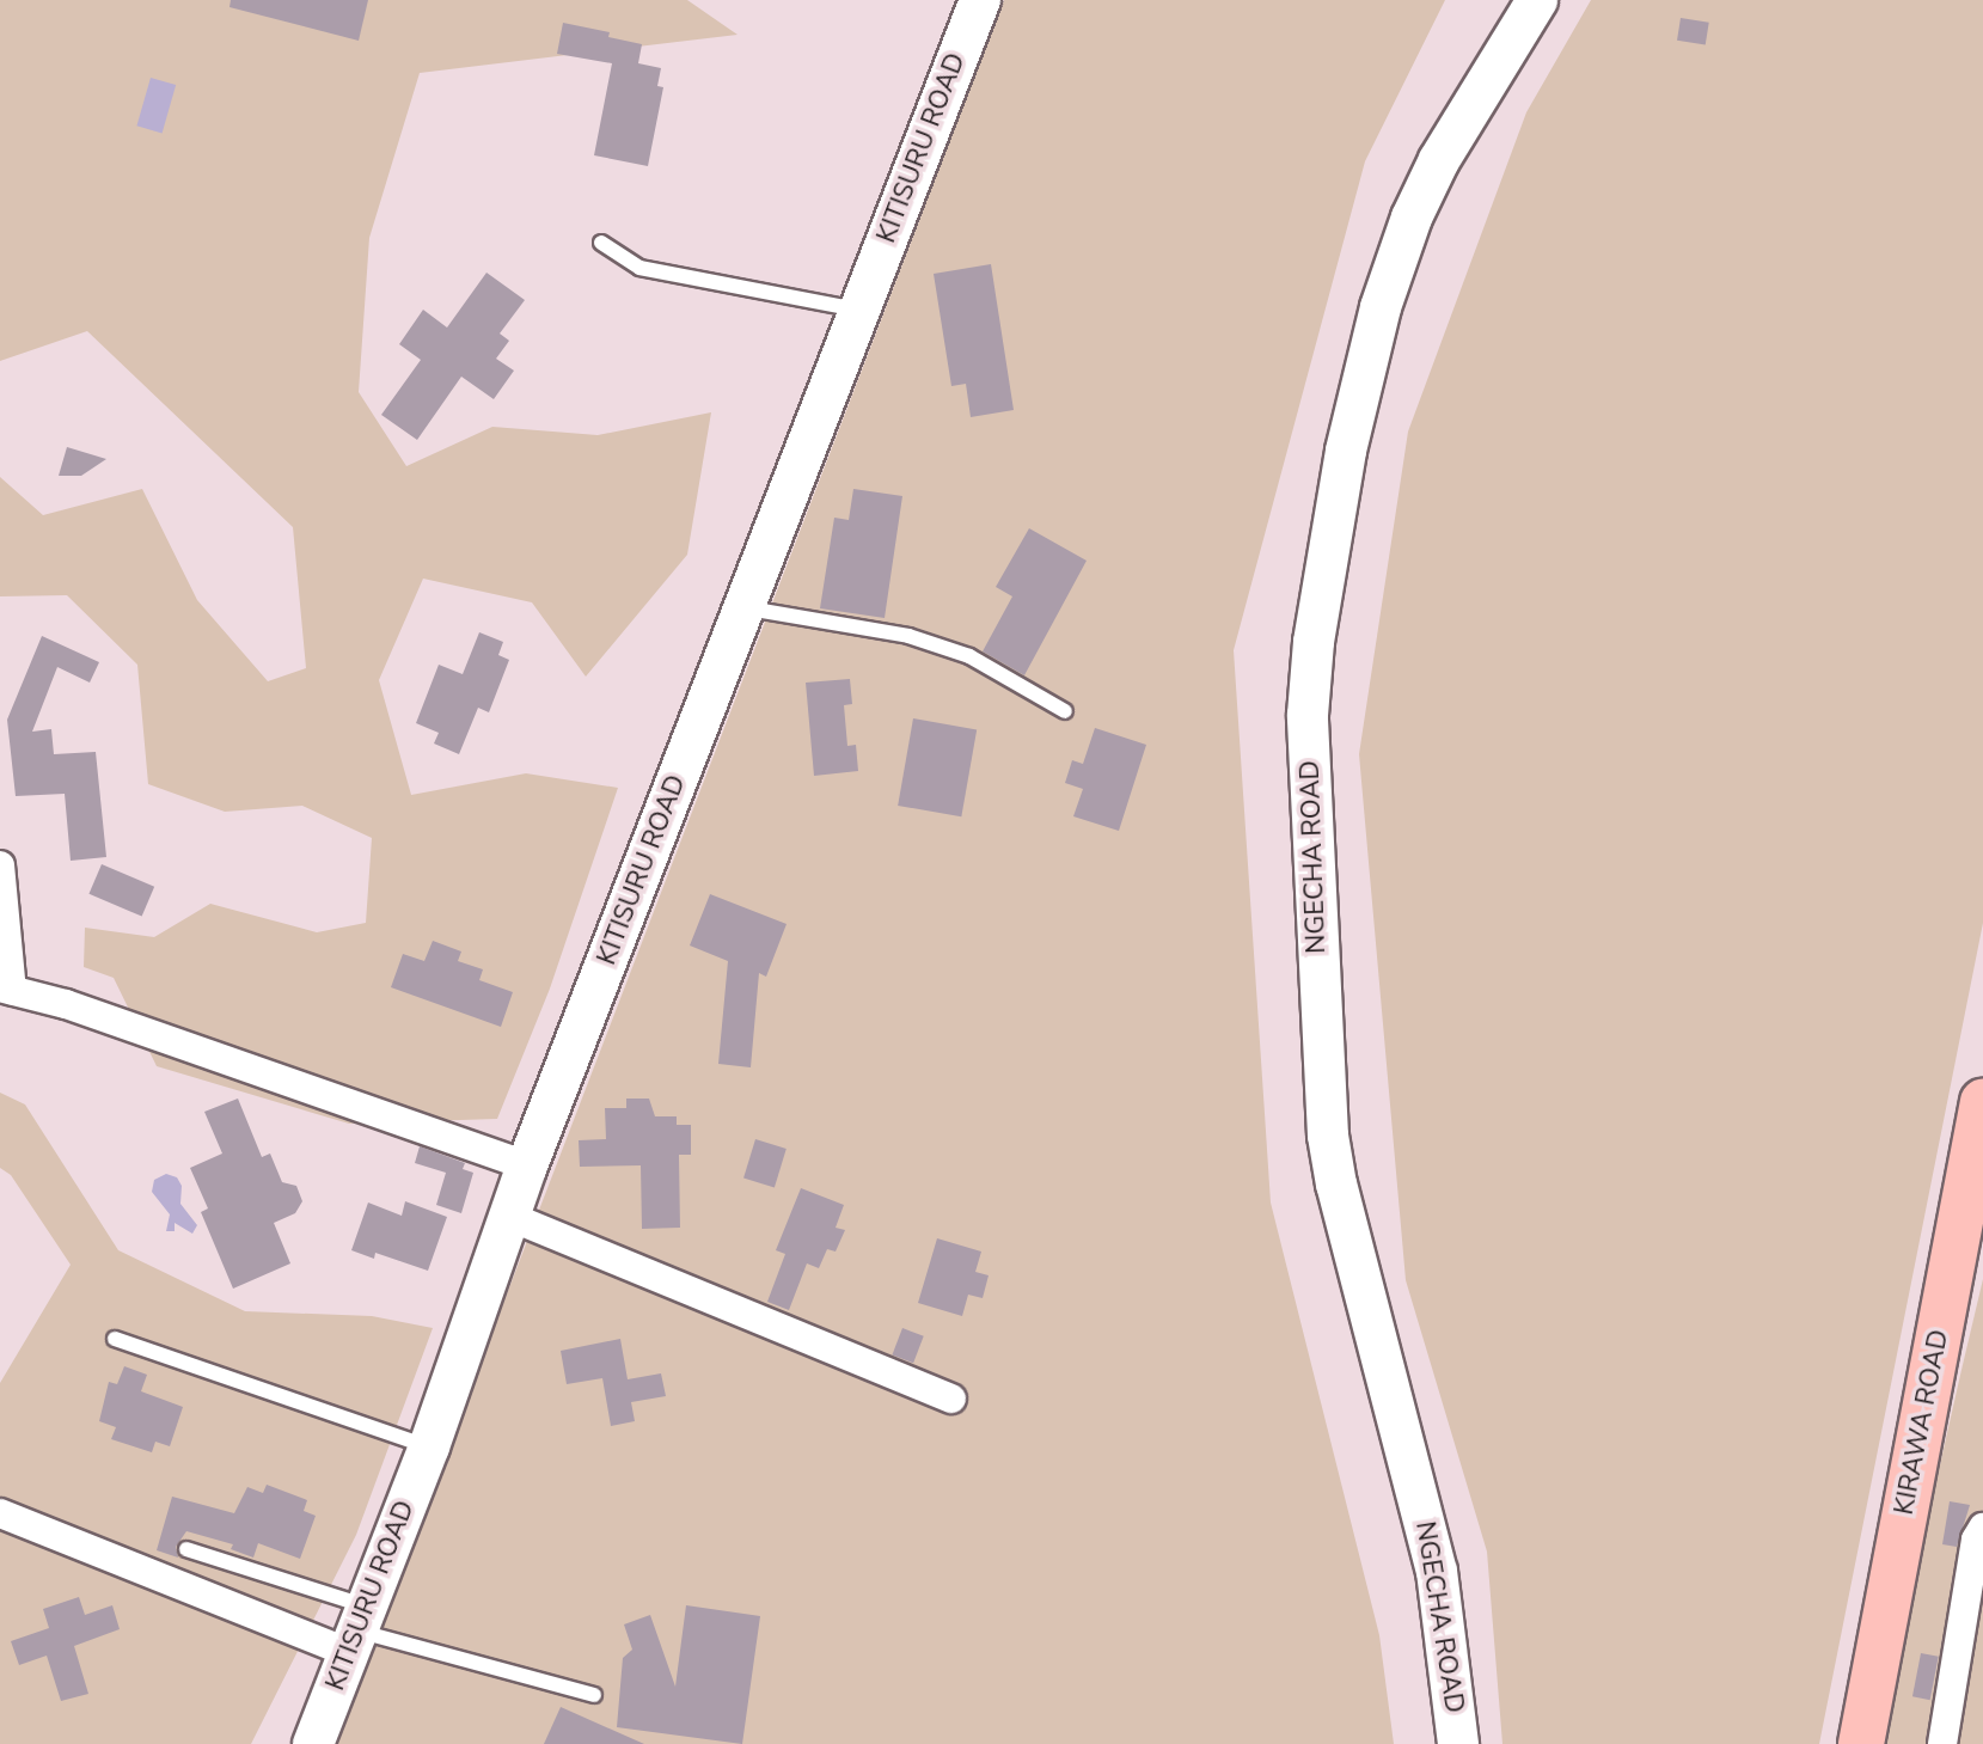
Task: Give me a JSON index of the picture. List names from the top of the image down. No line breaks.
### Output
{"streets":{"main road":["KIRAWA ROAD"],"street":["KITISURU ROAD","NGECHA ROAD"]}}
